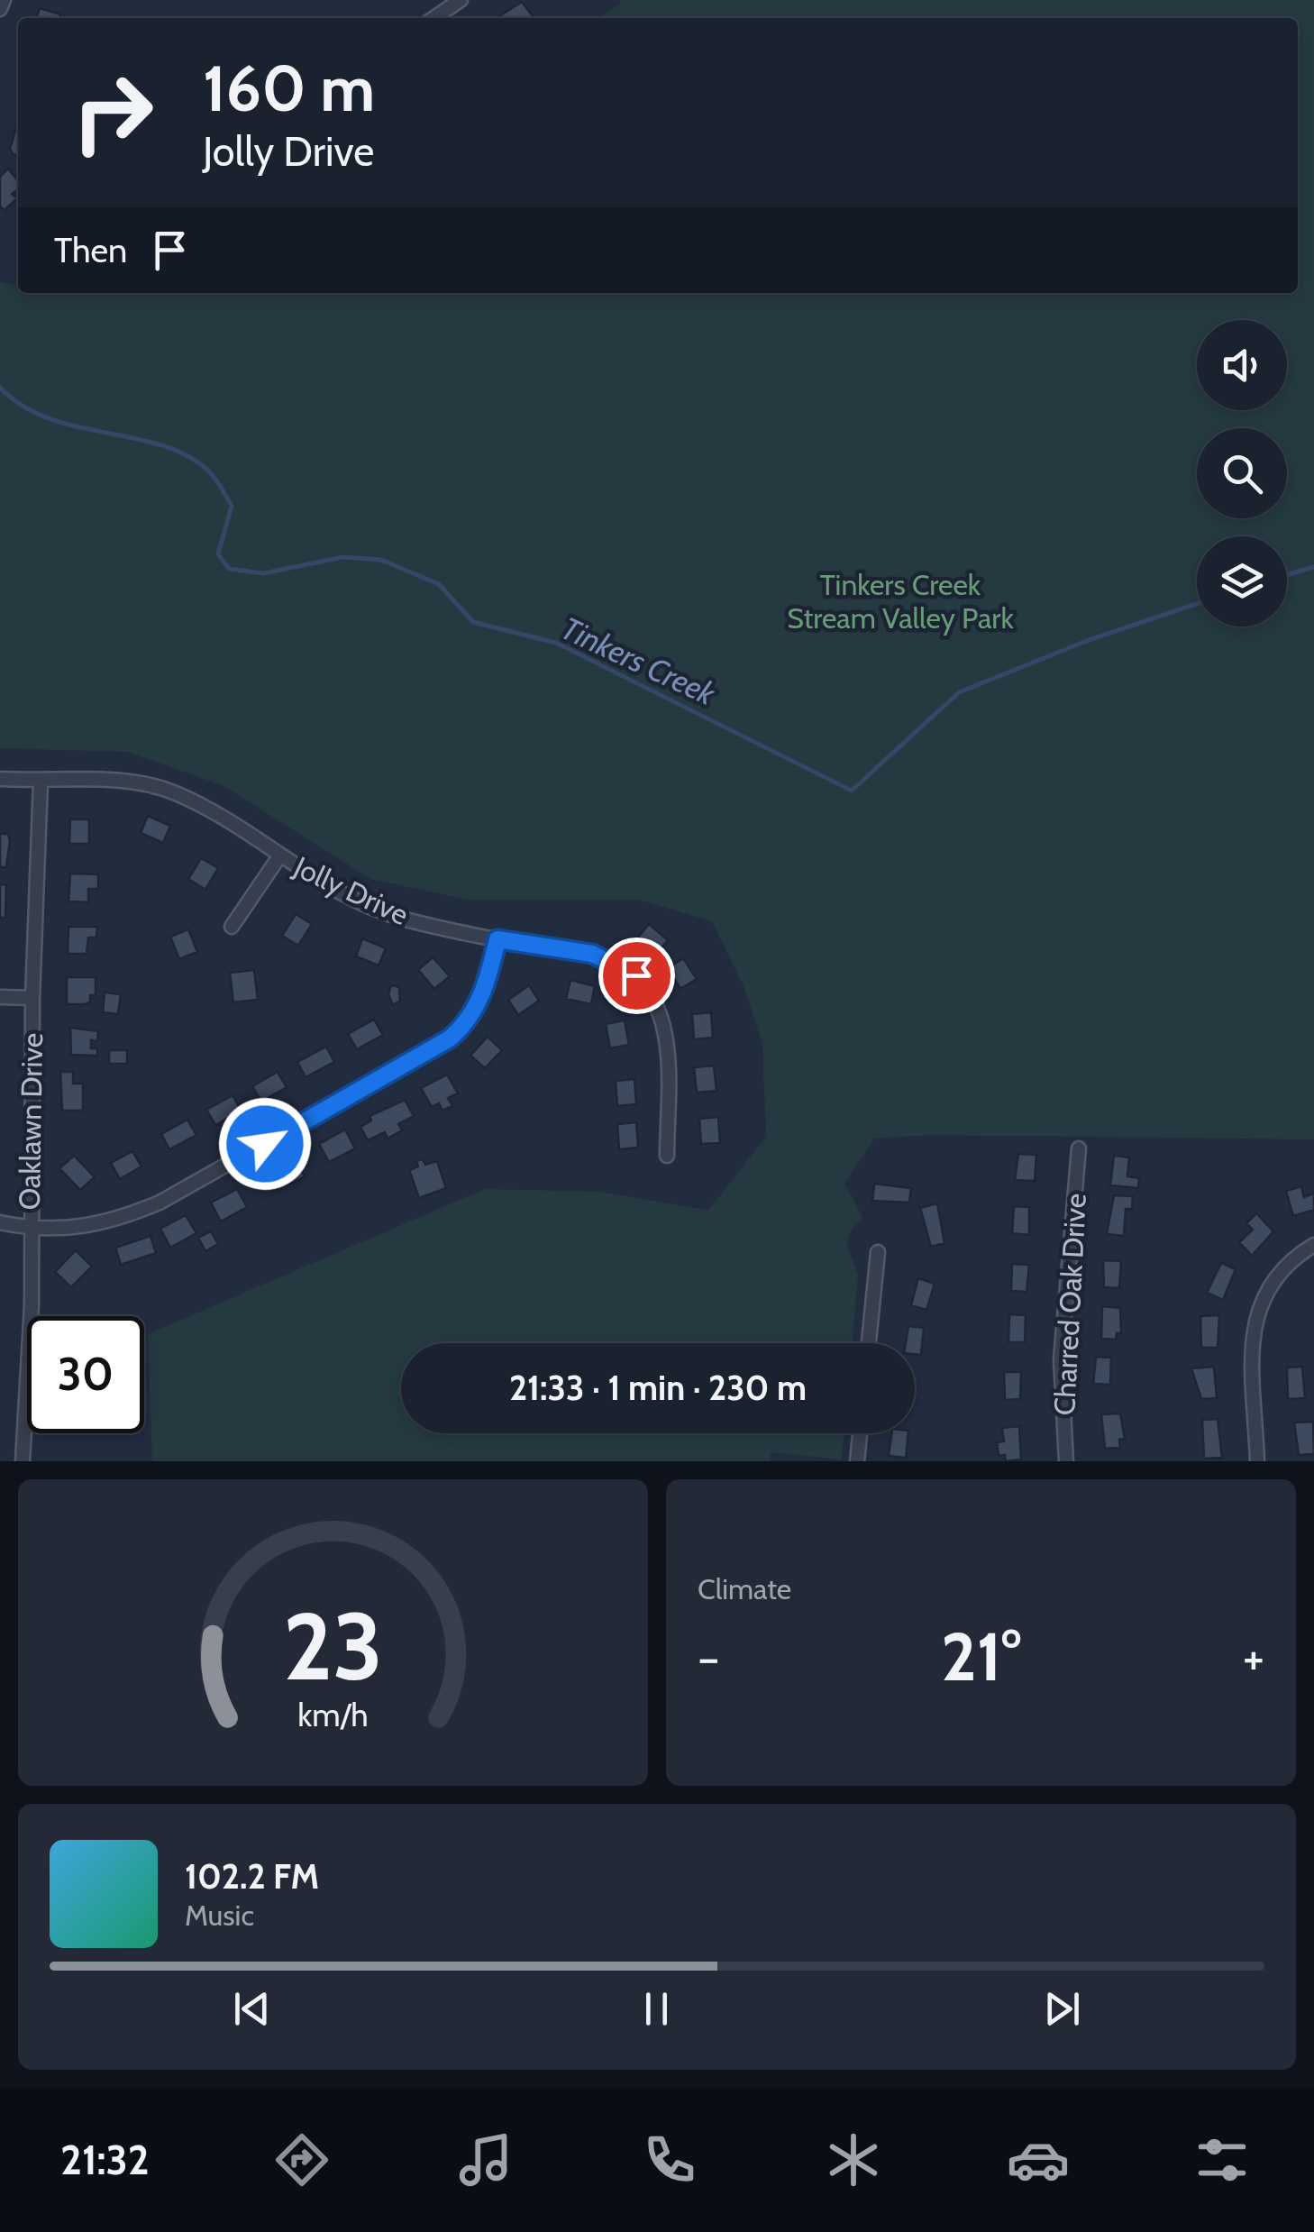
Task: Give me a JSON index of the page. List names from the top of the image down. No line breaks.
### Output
{"streets":{"street":["Jolly Drive","Oaklawn Drive","Charred Oak Drive"]},"crossings":[["Jolly Drive","Oaklawn Drive"]],"water":["Tinkers Creek"],"parks":["Tinkers Creek Stream Valley Park"],"page":{"turn":["160 m","Jolly Drive"],"then":"Then","limit":"30","trip":"21:33 · 1 min · 230 m","tile":"Climate","heat":["−","21°","+"],"song":["102.2 FM","Music"],"tabs":"21:32","gauge":["23","km/h"]}}
